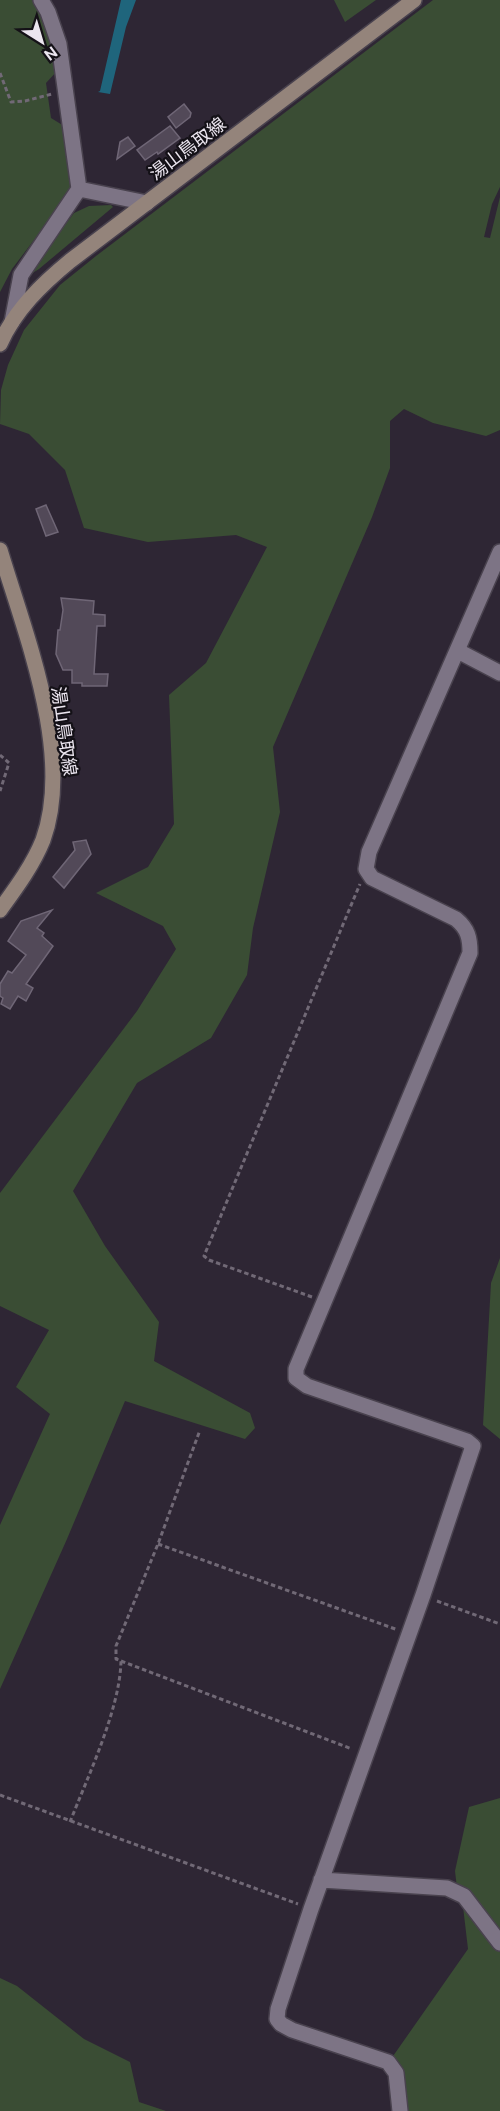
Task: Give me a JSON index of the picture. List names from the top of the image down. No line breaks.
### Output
{"streets":{"main road":["湯山鳥取線"]},"north":"bottom right"}
